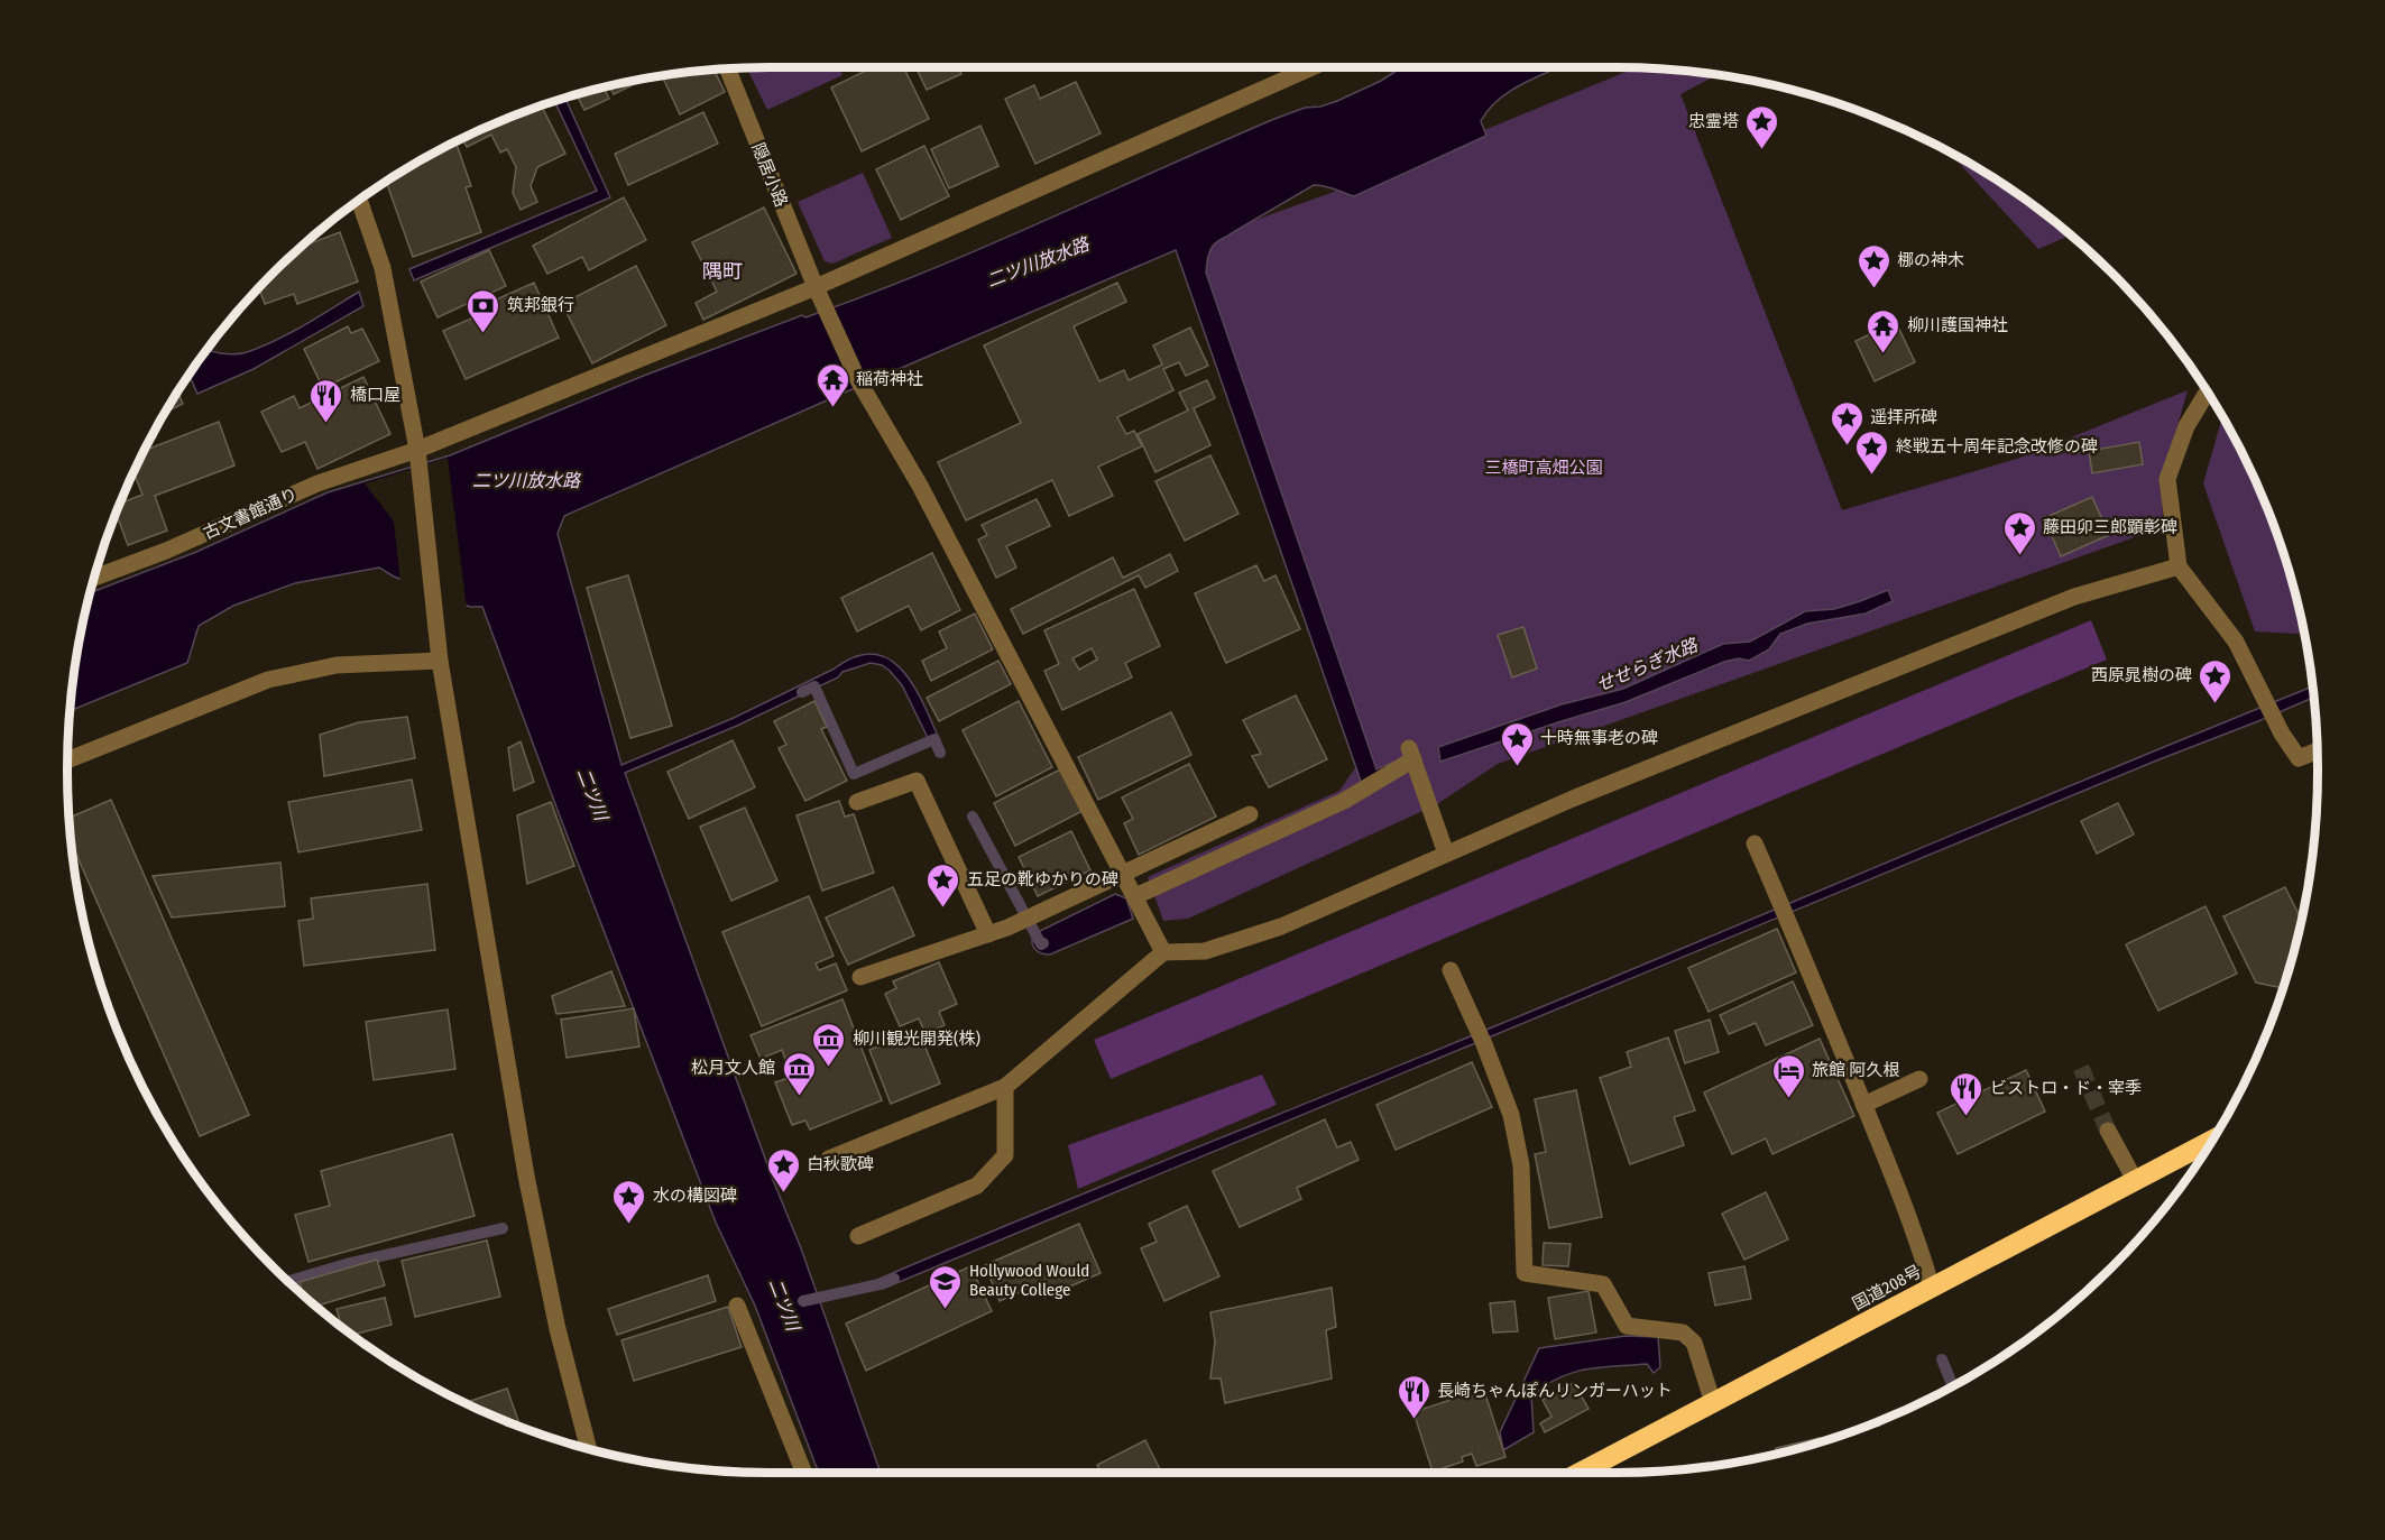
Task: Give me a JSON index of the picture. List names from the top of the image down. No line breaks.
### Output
{"streets":{"highway":["国道208号"],"street":["隠居小路","古文書館通り"]},"crossings":[["隠居小路","古文書館通り"]],"districts":["隅町"],"water":["二ツ川放水路","せせらぎ水路","二ツ川"],"parks":["三橋町高畑公園"],"places":{"place":["忠霊塔","梛の神木","遥拝所碑","終戦五十周年記念改修の碑","藤田卯三郎顕彰碑","西原晁樹の碑","十時無事老の碑","五足の靴ゆかりの碑","白秋歌碑","水の構図碑"],"bank":["筑邦銀行"],"temple":["柳川護国神社","稲荷神社"],"restaurant":["橋口屋","ビストロ・ド・宰季","長崎ちゃんぽんリンガーハット"],"museum":["柳川観光開発(株)","松月文人館"],"hotel":["旅館 阿久根"],"school or university":["Hollywood Would Beauty College"]}}
